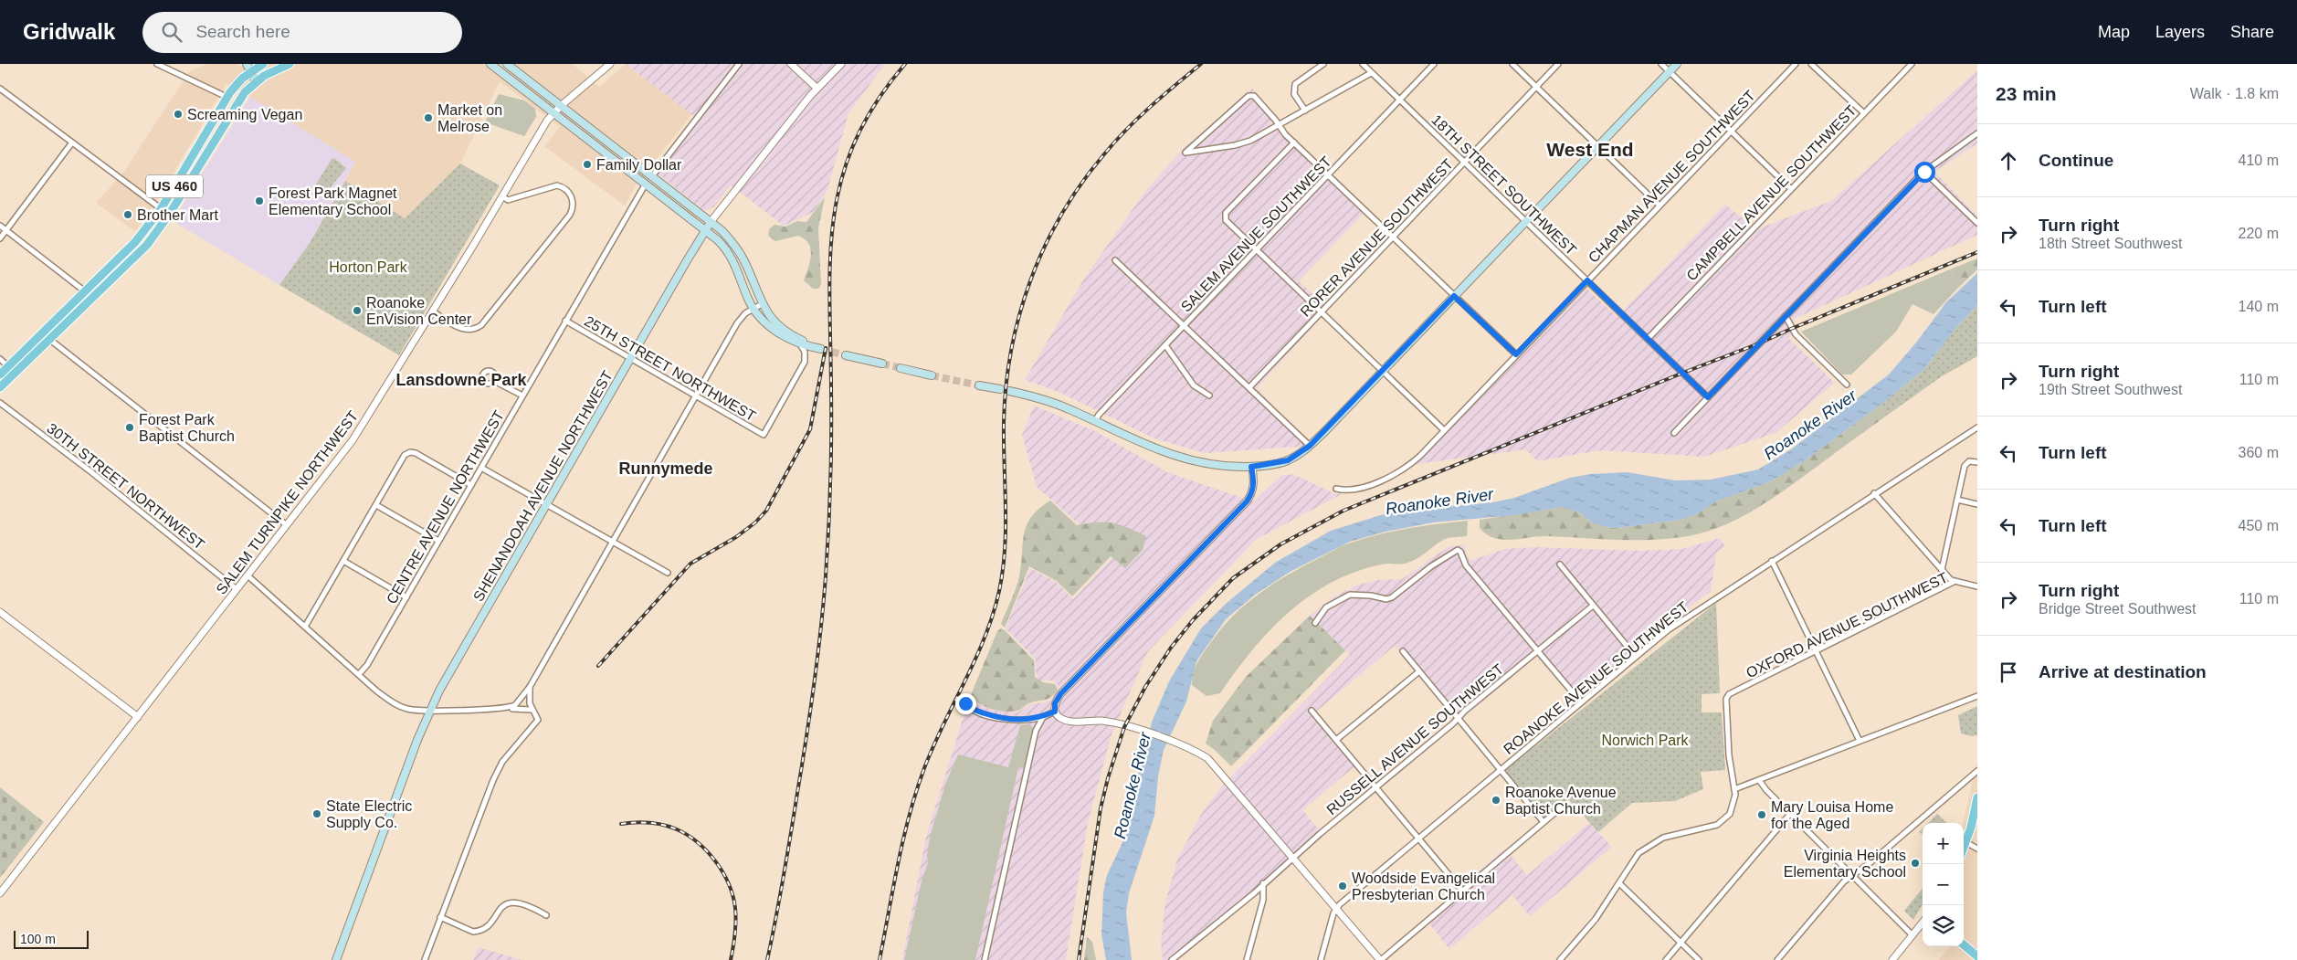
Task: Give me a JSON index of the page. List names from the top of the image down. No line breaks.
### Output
{"streets":{"main road":["US 460","SHENANDOAH AVENUE NORTHWEST"],"street":["CHAPMAN AVENUE SOUTHWEST","18TH STREET SOUTHWEST","CAMPBELL AVENUE SOUTHWEST","SALEM AVENUE SOUTHWEST","RORER AVENUE SOUTHWEST","25TH STREET NORTHWEST","30TH STREET NORTHWEST","SALEM TURNPIKE NORTHWEST","CENTRE AVENUE NORTHWEST","OXFORD AVENUE SOUTHWEST","ROANOKE AVENUE SOUTHWEST","RUSSELL AVENUE SOUTHWEST"]},"crossings":[["CHAPMAN AVENUE SOUTHWEST","18TH STREET SOUTHWEST"],["18TH STREET SOUTHWEST","CAMPBELL AVENUE SOUTHWEST"],["18TH STREET SOUTHWEST","SALEM AVENUE SOUTHWEST"],["18TH STREET SOUTHWEST","RORER AVENUE SOUTHWEST"],["25TH STREET NORTHWEST","SHENANDOAH AVENUE NORTHWEST"],["25TH STREET NORTHWEST","CENTRE AVENUE NORTHWEST"],["30TH STREET NORTHWEST","SALEM TURNPIKE NORTHWEST"]],"districts":["West End","Lansdowne Park","Runnymede"],"water":["Roanoke River"],"parks":["Horton Park","Norwich Park"],"places":["Screaming Vegan","Market on Melrose","Family Dollar","Forest Park Magnet Elementary School","Brother Mart","Roanoke EnVision Center","Forest Park Baptist Church","Roanoke Avenue Baptist Church","State Electric Supply Co.","Mary Louisa Home for the Aged","Virginia Heights Elementary School","Woodside Evangelical Presbyterian Church"],"scale_bar":"100 m","page":{"header":"Gridwalk","search":"Search here","nav":["Map","Layers","Share"],"heading":["23 min","Walk · 1.8 km"],"list":[["Continue","410 m"],["Turn right","18th Street Southwest","220 m"],["Turn left","140 m"],["Turn right","19th Street Southwest","110 m"],["Turn left","360 m"],["Turn left","450 m"],["Turn right","Bridge Street Southwest","110 m"],"Arrive at destination"],"map_buttons":["+","−"],"scale":"100 m"}}
